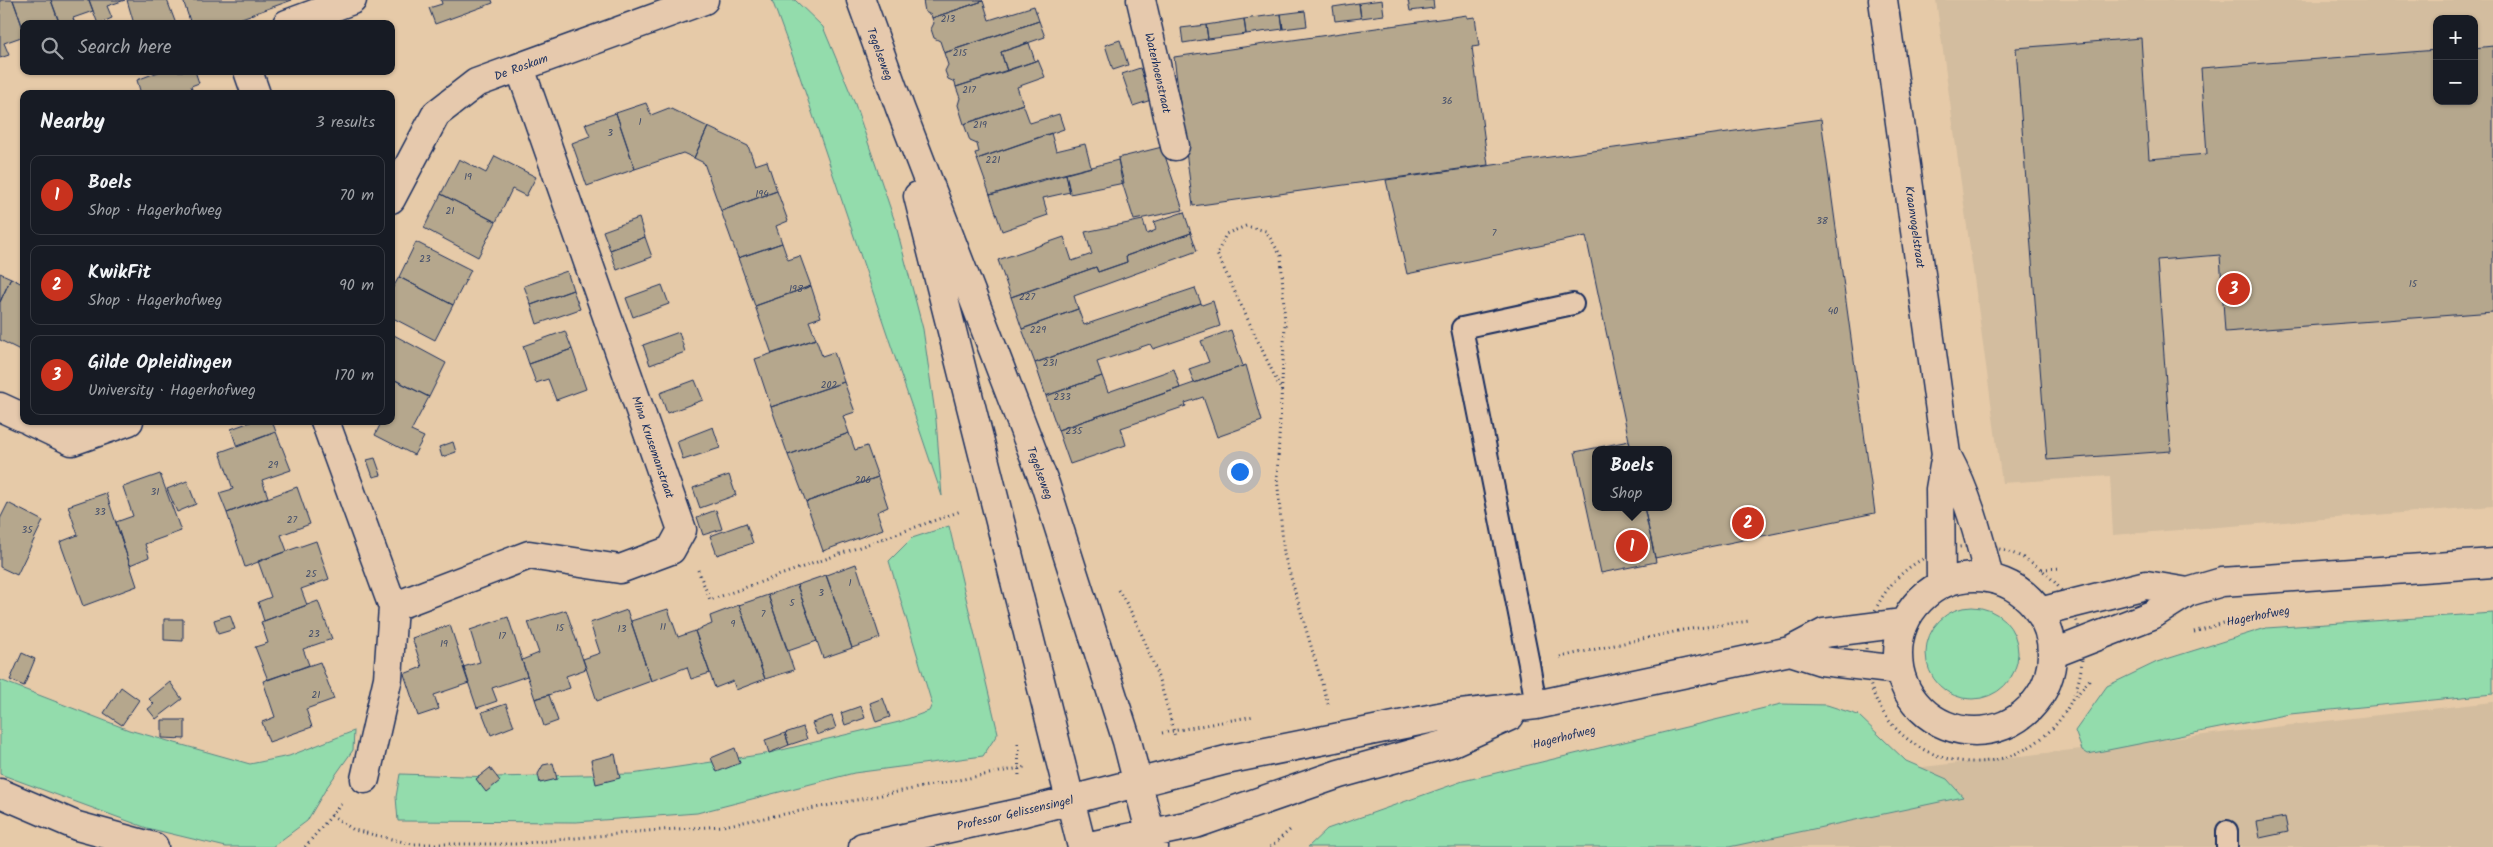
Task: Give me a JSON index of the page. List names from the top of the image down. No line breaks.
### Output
{"streets":{"street":["Tegelseweg","De Roskam","Waterhoenstraat","Kraanvogelstraat","Mina Krusemanstraat","Professor Gelissensingel"],"path":["Hagerhofweg"]},"crossings":[["Tegelseweg","Professor Gelissensingel"],["De Roskam","Mina Krusemanstraat"]],"house_numbers":["213","215","217","36","1","219","3","221","19","194","21","38","7","23","15","198","227","40","229","231","202","233","235","29","206","31","33","27","35","25","1","3","5","7","9","11","15","13","23","17","19","21"],"page":{"map_buttons":["+","−"],"search":"Search here","heading":["Nearby","3 results"],"list":[{"mark":"1","name":"Boels","note":"Shop · Hagerhofweg","value":"70 m"},{"mark":"2","name":"KwikFit","note":"Shop · Hagerhofweg","value":"90 m"},{"mark":"3","name":"Gilde Opleidingen","note":"University · Hagerhofweg","value":"170 m"}],"pins":["3","2","1"],"popup":["Boels","Shop"]}}
